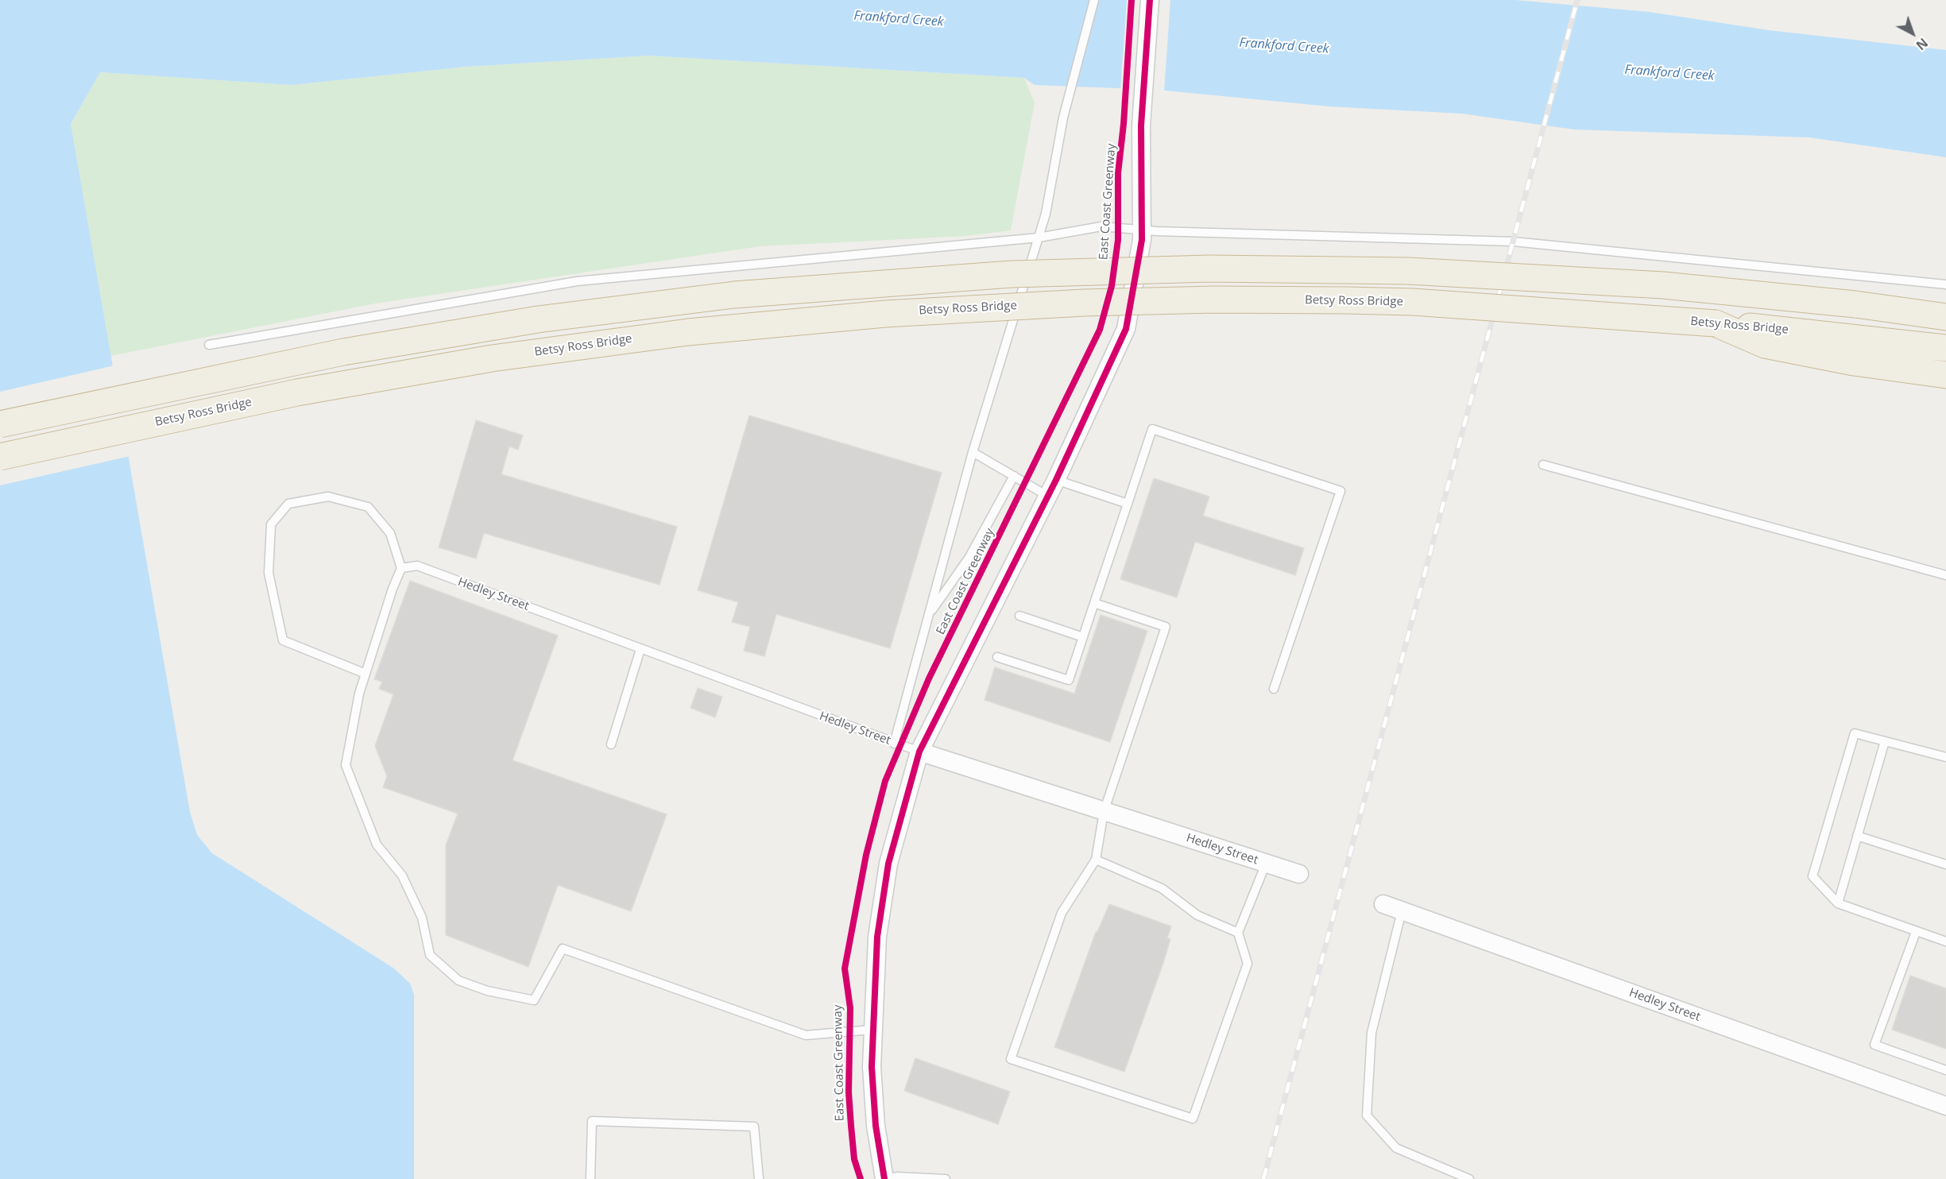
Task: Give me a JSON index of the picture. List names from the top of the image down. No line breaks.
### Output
{"streets":{"highway":["Betsy Ross Bridge"],"street":["Hedley Street"],"cycle path":["East Coast Greenway"]},"water":["Frankford Creek"],"north":"bottom right"}
